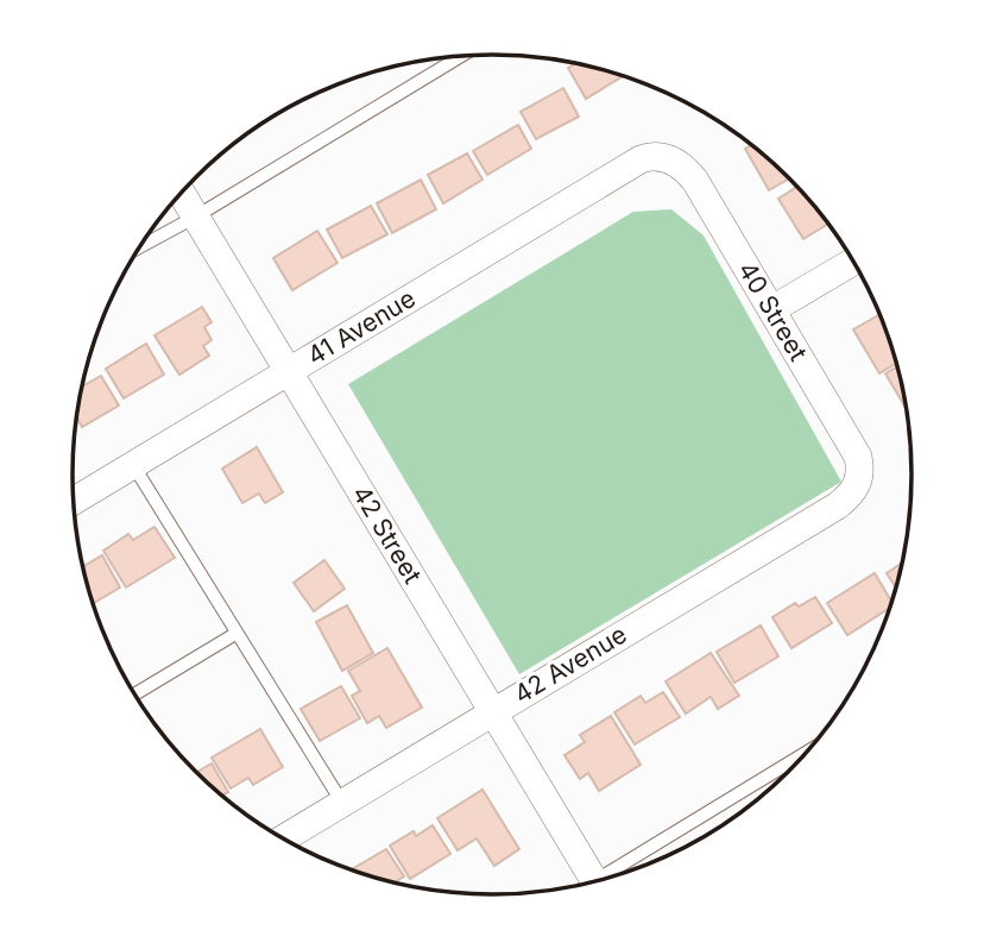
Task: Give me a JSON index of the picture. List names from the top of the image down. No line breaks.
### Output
{"streets":{"street":["40 Street","41 Avenue","42 Street","42 Avenue"]},"crossings":[["40 Street","41 Avenue"],["40 Street","42 Avenue"],["41 Avenue","42 Street"],["42 Street","42 Avenue"]]}
